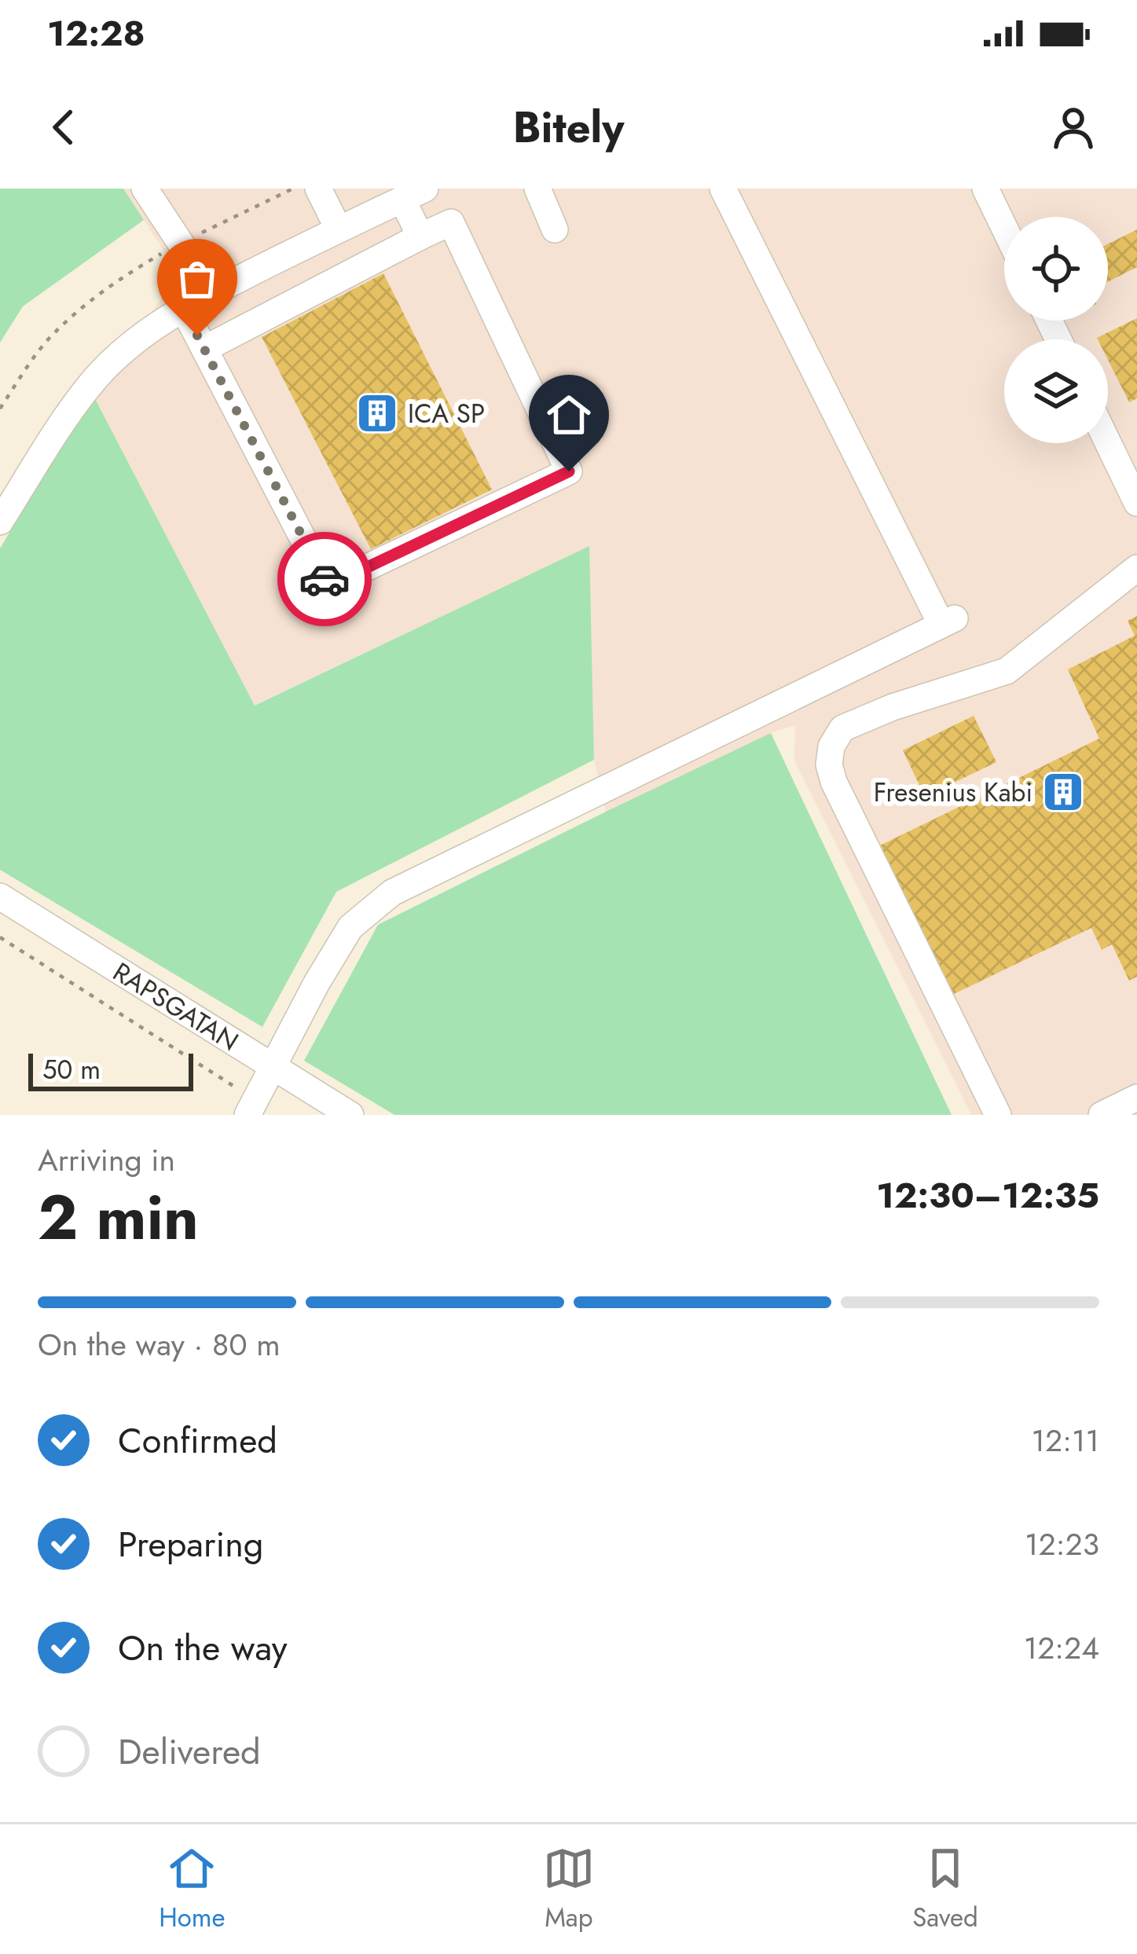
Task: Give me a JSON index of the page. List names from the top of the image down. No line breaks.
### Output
{"streets":{"street":["RAPSGATAN"]},"places":{"building":["ICA SP","Fresenius Kabi"]},"scale_bar":"50 m","page":{"status":"12:28","header":"Bitely","scale":"50 m","heading":["2 min","Arriving in","12:30–12:35"],"bar":"On the way · 80 m","list":[["Confirmed","12:11"],["Preparing","12:23"],["On the way","12:24"],"Delivered"],"tabs":["Home","Map","Saved"]}}
